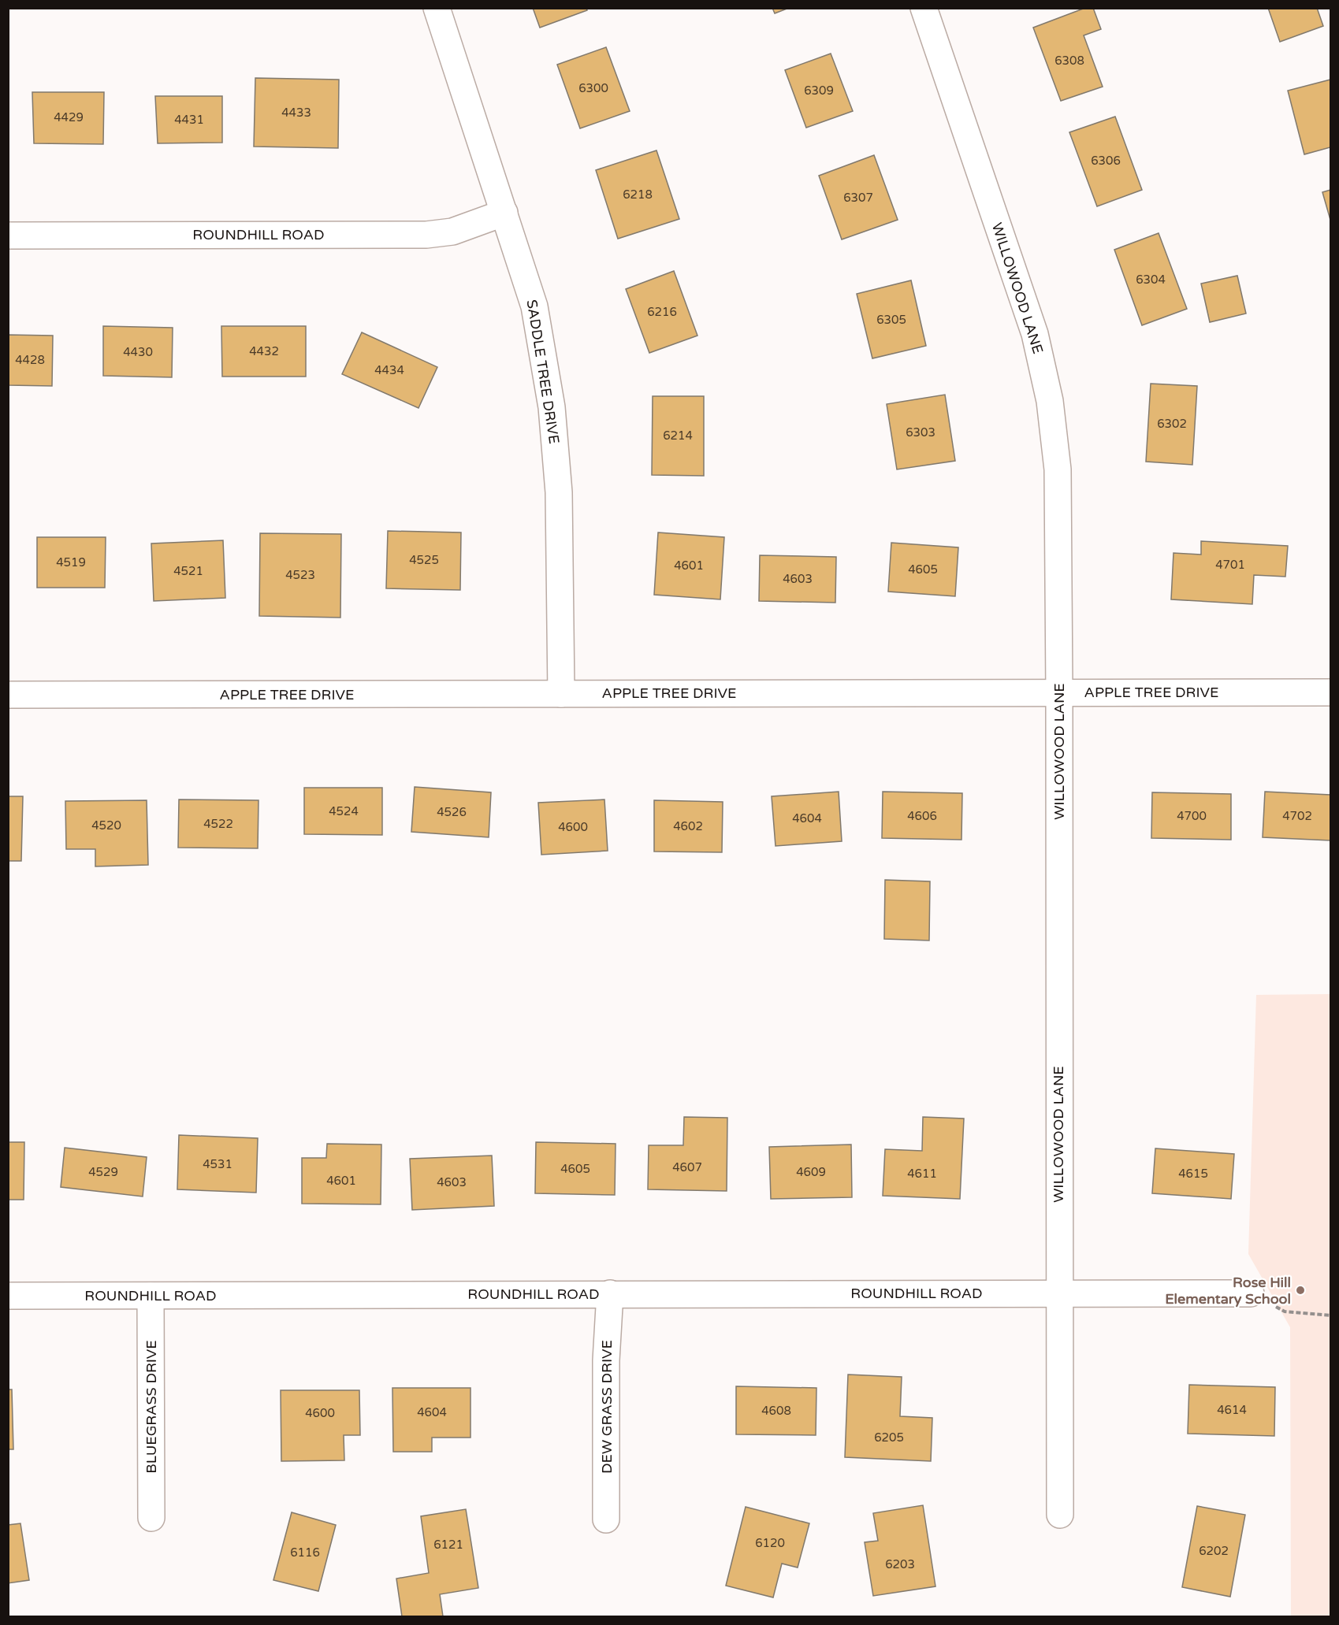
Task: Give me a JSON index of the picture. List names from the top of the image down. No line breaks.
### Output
{"streets":{"street":["ROUNDHILL ROAD","WILLOWOOD LANE","SADDLE TREE DRIVE","APPLE TREE DRIVE","BLUEGRASS DRIVE","DEW GRASS DRIVE"]},"crossings":[["ROUNDHILL ROAD","WILLOWOOD LANE"],["ROUNDHILL ROAD","SADDLE TREE DRIVE"],["ROUNDHILL ROAD","BLUEGRASS DRIVE"],["ROUNDHILL ROAD","DEW GRASS DRIVE"],["WILLOWOOD LANE","APPLE TREE DRIVE"],["SADDLE TREE DRIVE","APPLE TREE DRIVE"]],"places":["Rose Hill Elementary School"],"house_numbers":["6308","6300","6309","4433","4429","4431","6306","6218","6307","6304","6216","6305","4432","4430","4428","4434","6302","6303","6214","4525","4519","4701","4601","4605","4521","4523","4603","4524","4526","4606","4700","4702","4604","4522","4520","4602","4600","4531","4607","4605","4529","4609","4611","4615","4601","4603","4614","4608","4604","4600","6205","6120","6121","6202","6116","6203"]}
